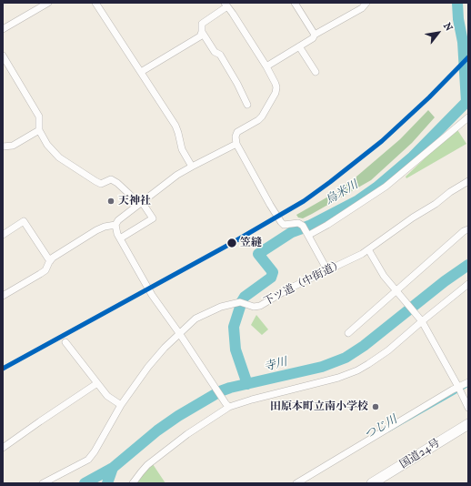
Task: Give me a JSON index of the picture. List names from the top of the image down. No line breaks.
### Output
{"streets":{"highway":["国道24号"],"street":["下ツ道（中街道）"]},"water":["烏米川","寺川","つじ川"],"places":["天神社","笠縫","田原本町立南小学校"],"north":"top right"}
